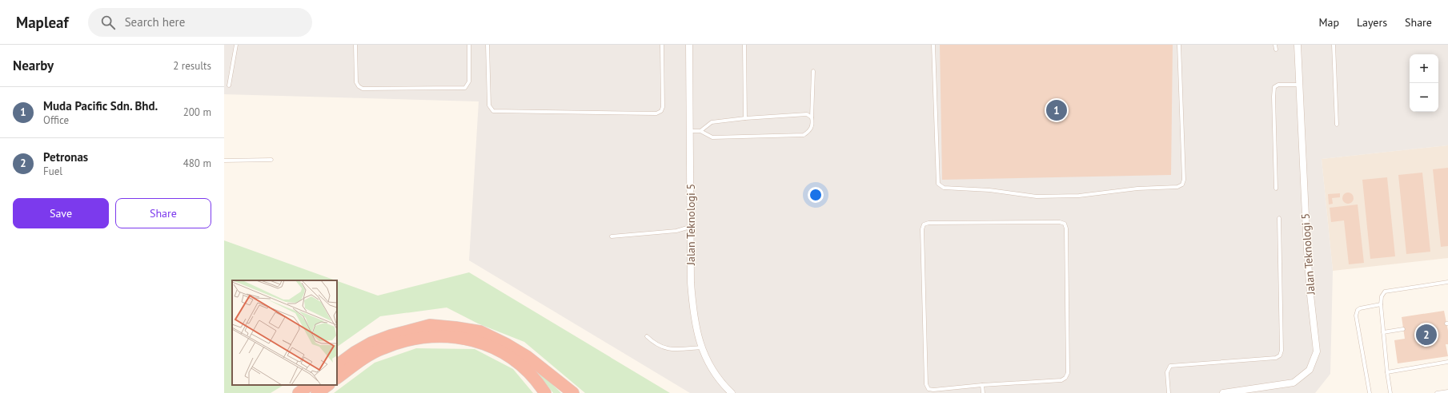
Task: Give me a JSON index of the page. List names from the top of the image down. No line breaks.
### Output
{"streets":{"street":["Jalan Teknologi 5"]},"page":{"header":"Mapleaf","search":"Search here","nav":["Map","Layers","Share"],"heading":["Nearby","2 results"],"map_buttons":["+","−"],"list":[{"mark":"1","name":"Muda Pacific Sdn. Bhd.","note":"Office","value":"200 m"},{"mark":"2","name":"Petronas","note":"Fuel","value":"480 m"}],"pins":["1","2"],"buttons":["Save","Share"]}}
